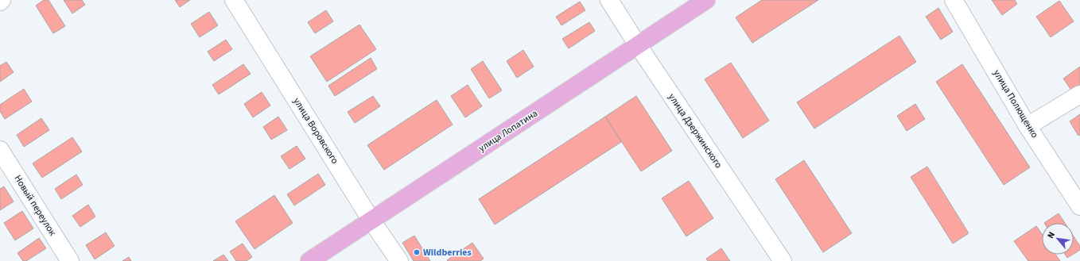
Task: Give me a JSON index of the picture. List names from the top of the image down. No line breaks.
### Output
{"streets":{"main road":["улица Лопатина"],"street":["улица Полющенко","улица Воровского","улица Дзержинского","Новый переулок"]},"crossings":[["улица Воровского","улица Лопатина"],["улица Лопатина","улица Дзержинского"]],"places":["Wildberries"],"north":"top left"}
